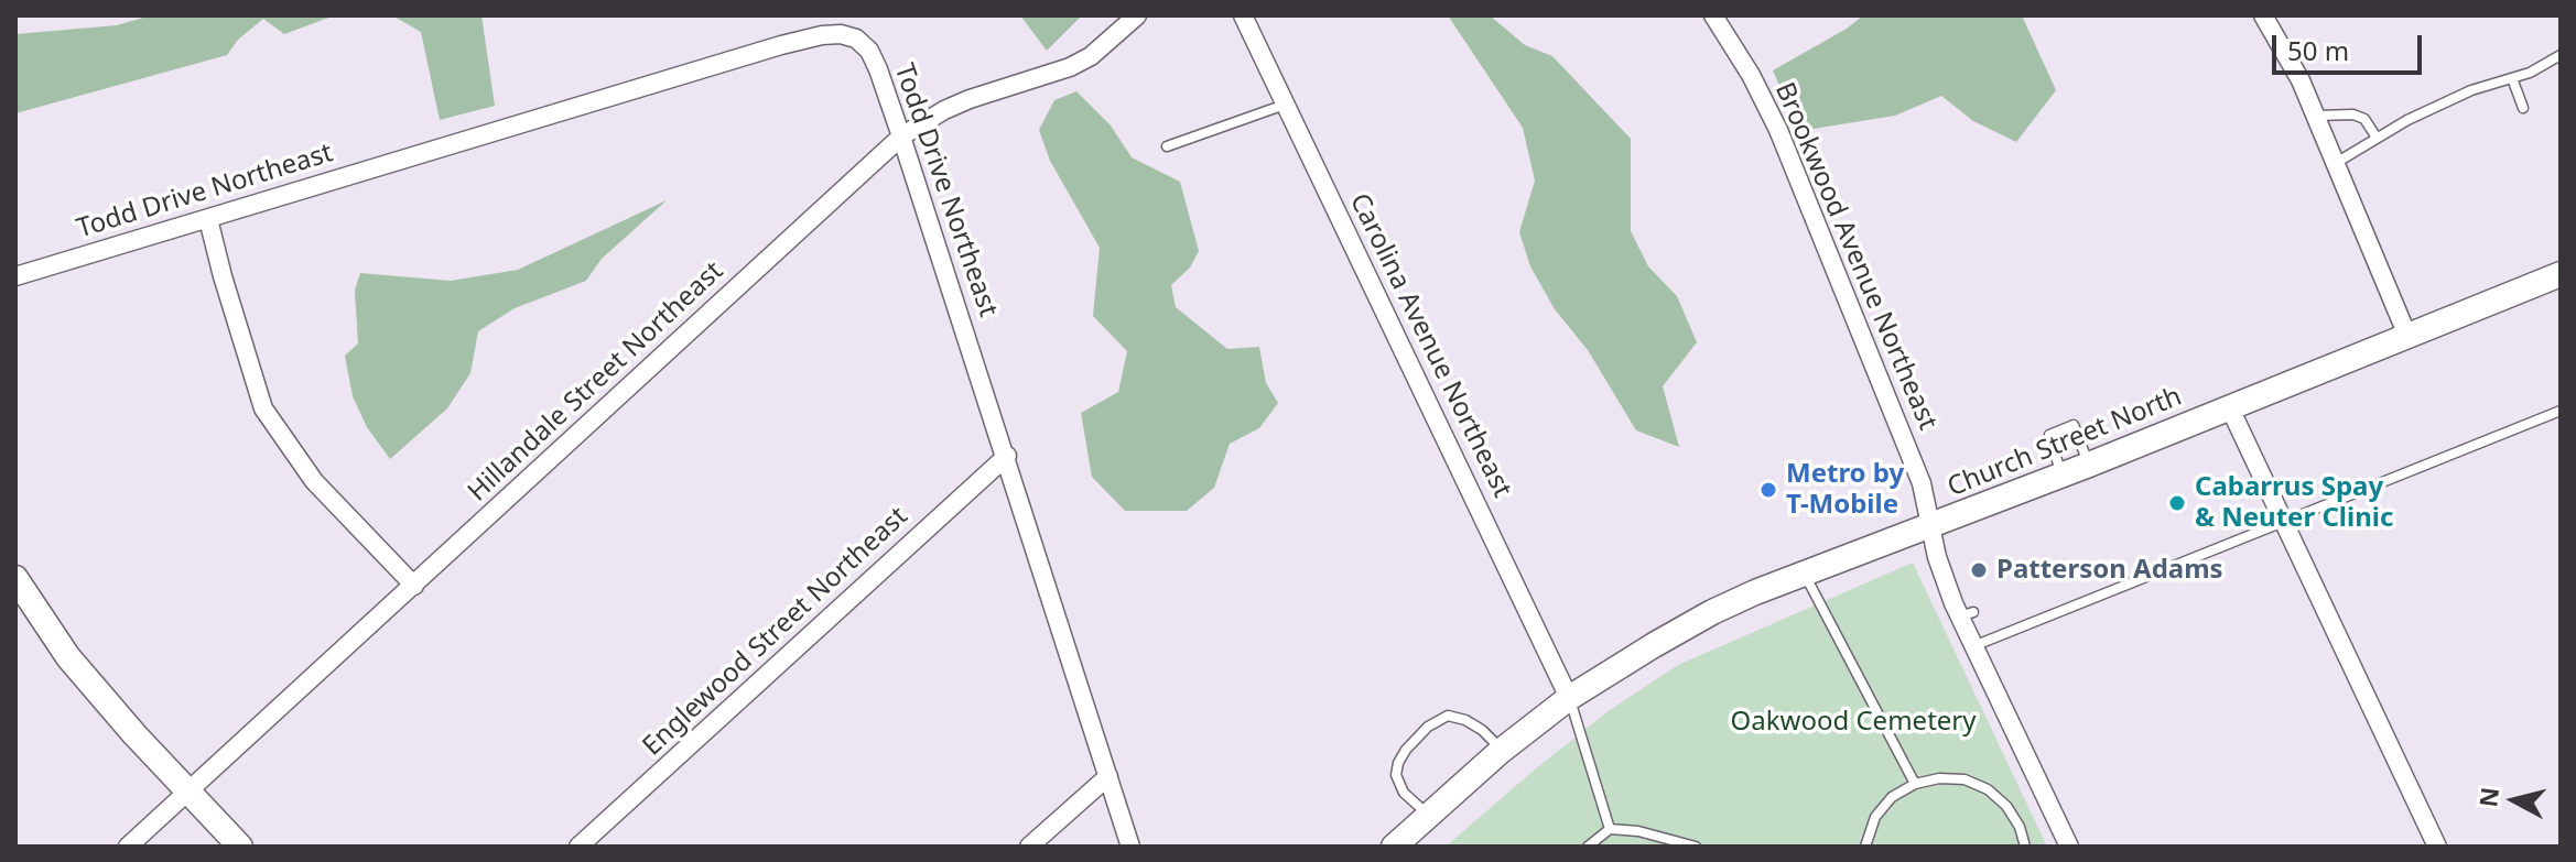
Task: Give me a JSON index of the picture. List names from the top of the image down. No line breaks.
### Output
{"streets":{"main road":["Church Street North"],"street":["Todd Drive Northeast","Brookwood Avenue Northeast","Carolina Avenue Northeast","Hillandale Street Northeast","Englewood Street Northeast"]},"crossings":[["Todd Drive Northeast","Hillandale Street Northeast"],["Todd Drive Northeast","Englewood Street Northeast"],["Brookwood Avenue Northeast","Church Street North"],["Carolina Avenue Northeast","Church Street North"]],"parks":["Oakwood Cemetery"],"places":["Metro by T-Mobile","Cabarrus Spay & Neuter Clinic","Patterson Adams"],"scale_bar":"50 m","north":"left"}
